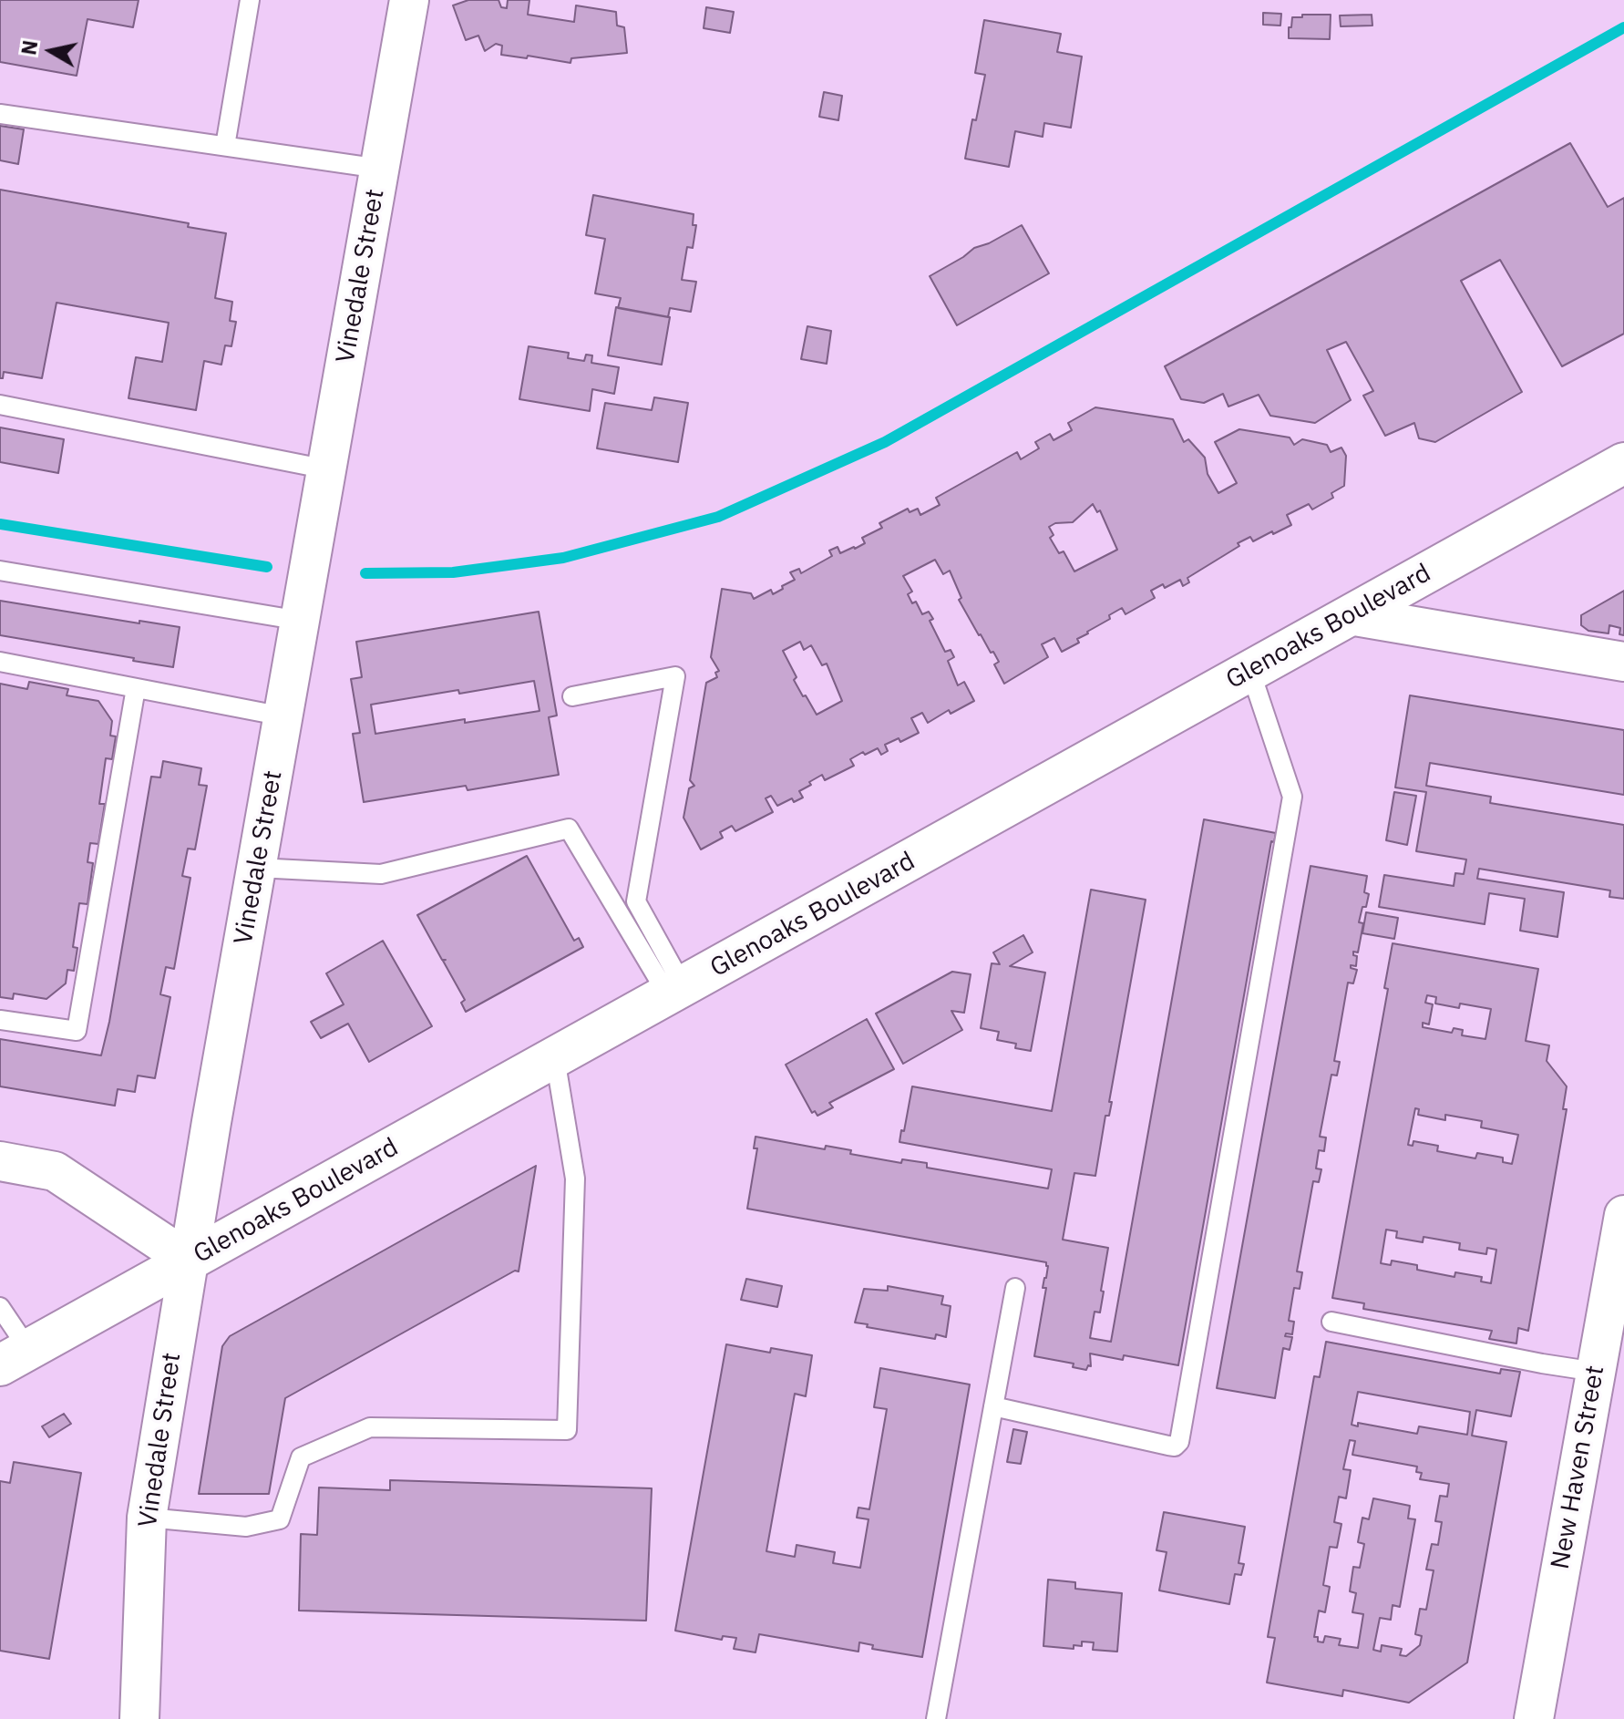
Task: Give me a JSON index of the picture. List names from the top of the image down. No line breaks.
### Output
{"streets":{"main road":["Glenoaks Boulevard"],"street":["Vinedale Street","New Haven Street"]},"crossings":[["Vinedale Street","Glenoaks Boulevard"]],"north":"left"}
